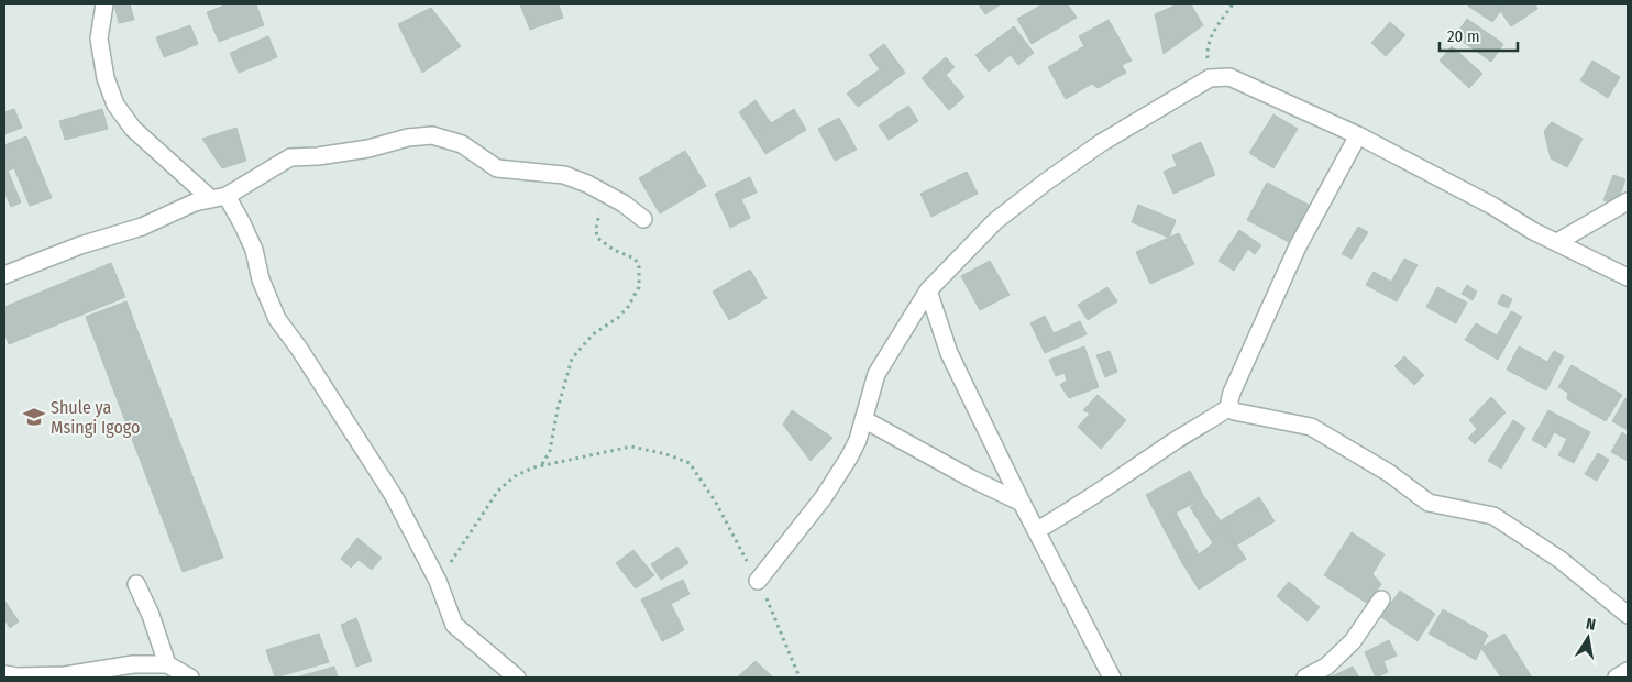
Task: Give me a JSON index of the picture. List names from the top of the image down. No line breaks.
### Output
{"places":{"school or university":["Shule ya Msingi Igogo"]},"scale_bar":"20 m","north":"top"}
